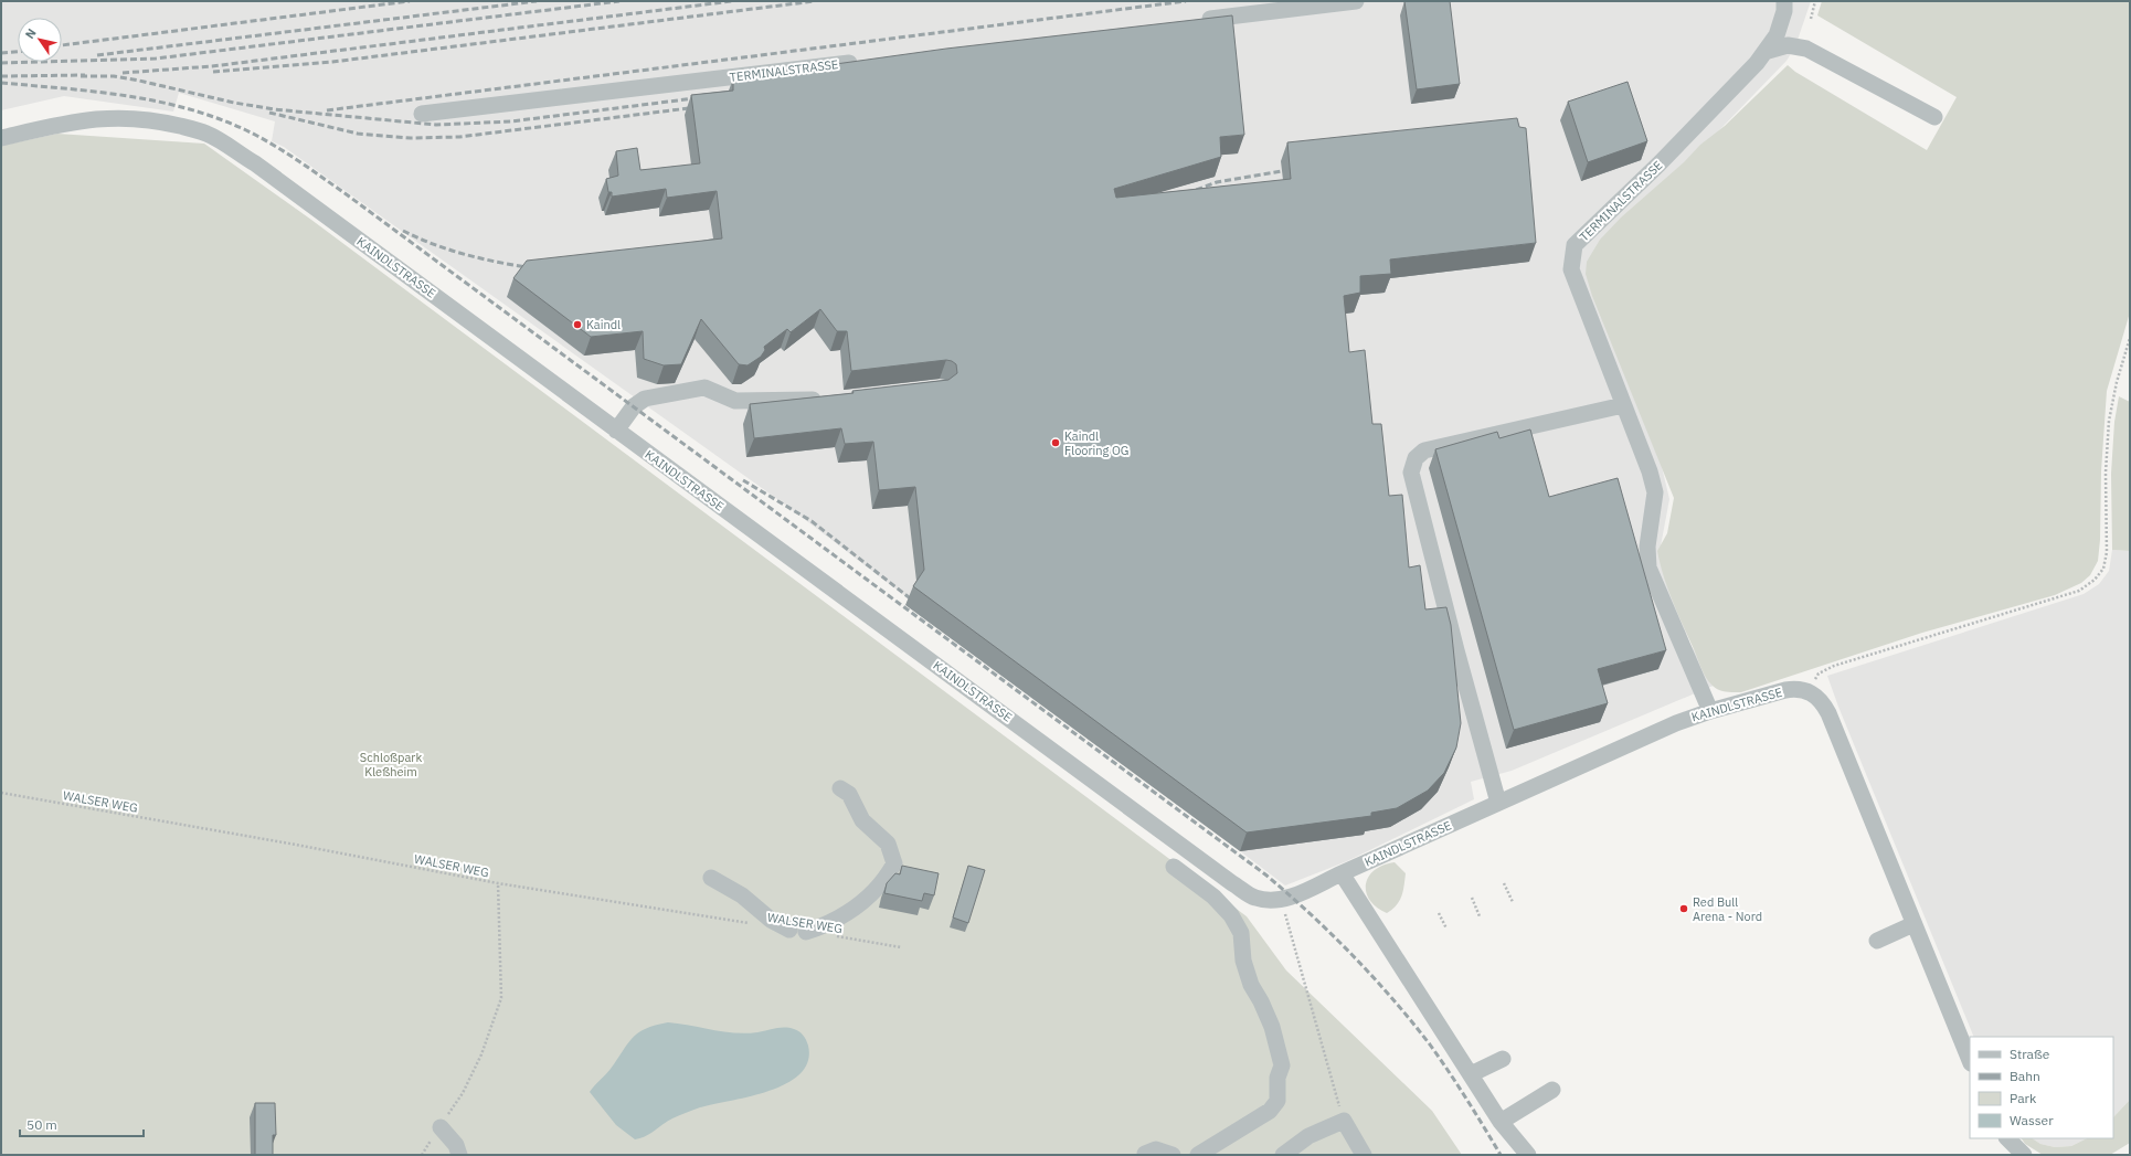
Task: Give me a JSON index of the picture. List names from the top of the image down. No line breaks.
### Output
{"streets":{"street":["TERMINALSTRASSE","KAINDLSTRASSE"],"path":["WALSER WEG"]},"crossings":[["TERMINALSTRASSE","KAINDLSTRASSE"]],"parks":["Schloßpark Kleßheim"],"places":["Kaindl","Kaindl Flooring OG","Red Bull Arena - Nord"],"legend":["Straße","Bahn","Park","Wasser"],"scale_bar":"50 m","north":"top left"}
